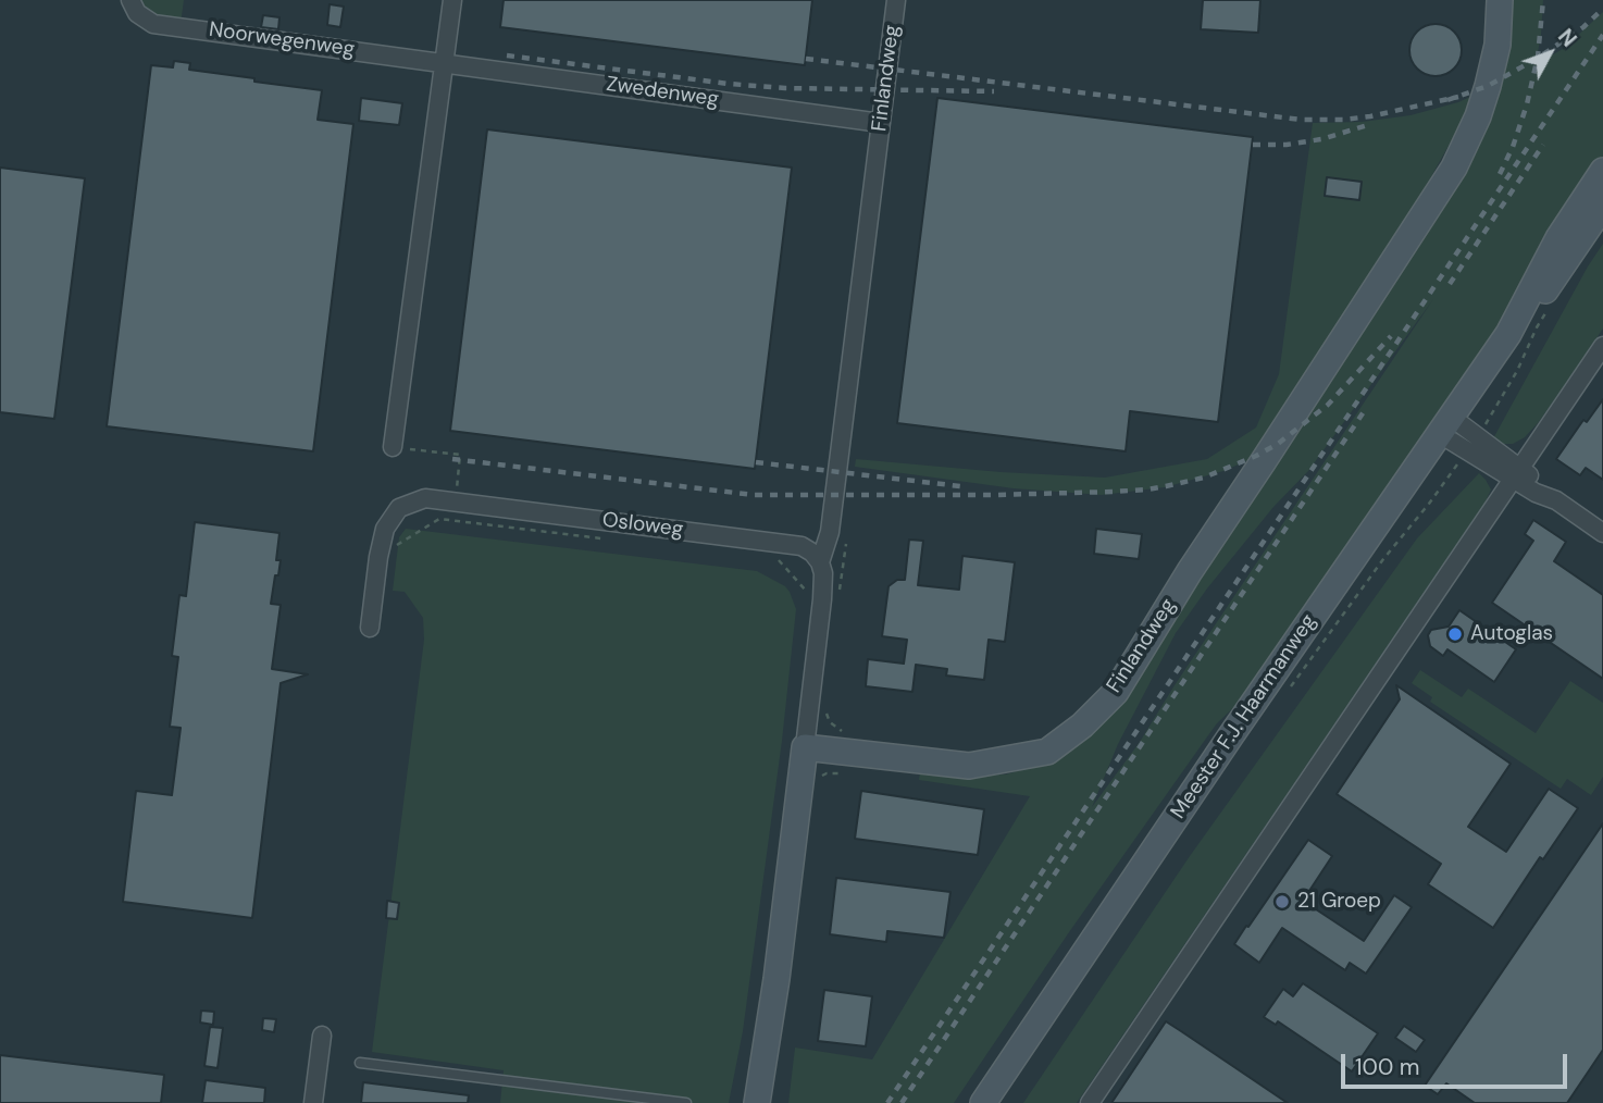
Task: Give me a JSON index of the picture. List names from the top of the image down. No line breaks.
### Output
{"streets":{"street":["Noorwegenweg","Finlandweg","Zwedenweg","Osloweg","Meester F.J. Haarmanweg"]},"crossings":[["Noorwegenweg","Zwedenweg"],["Finlandweg","Zwedenweg"],["Finlandweg","Osloweg"]],"places":["Autoglas","21 Groep"],"scale_bar":"100 m","north":"top right"}
